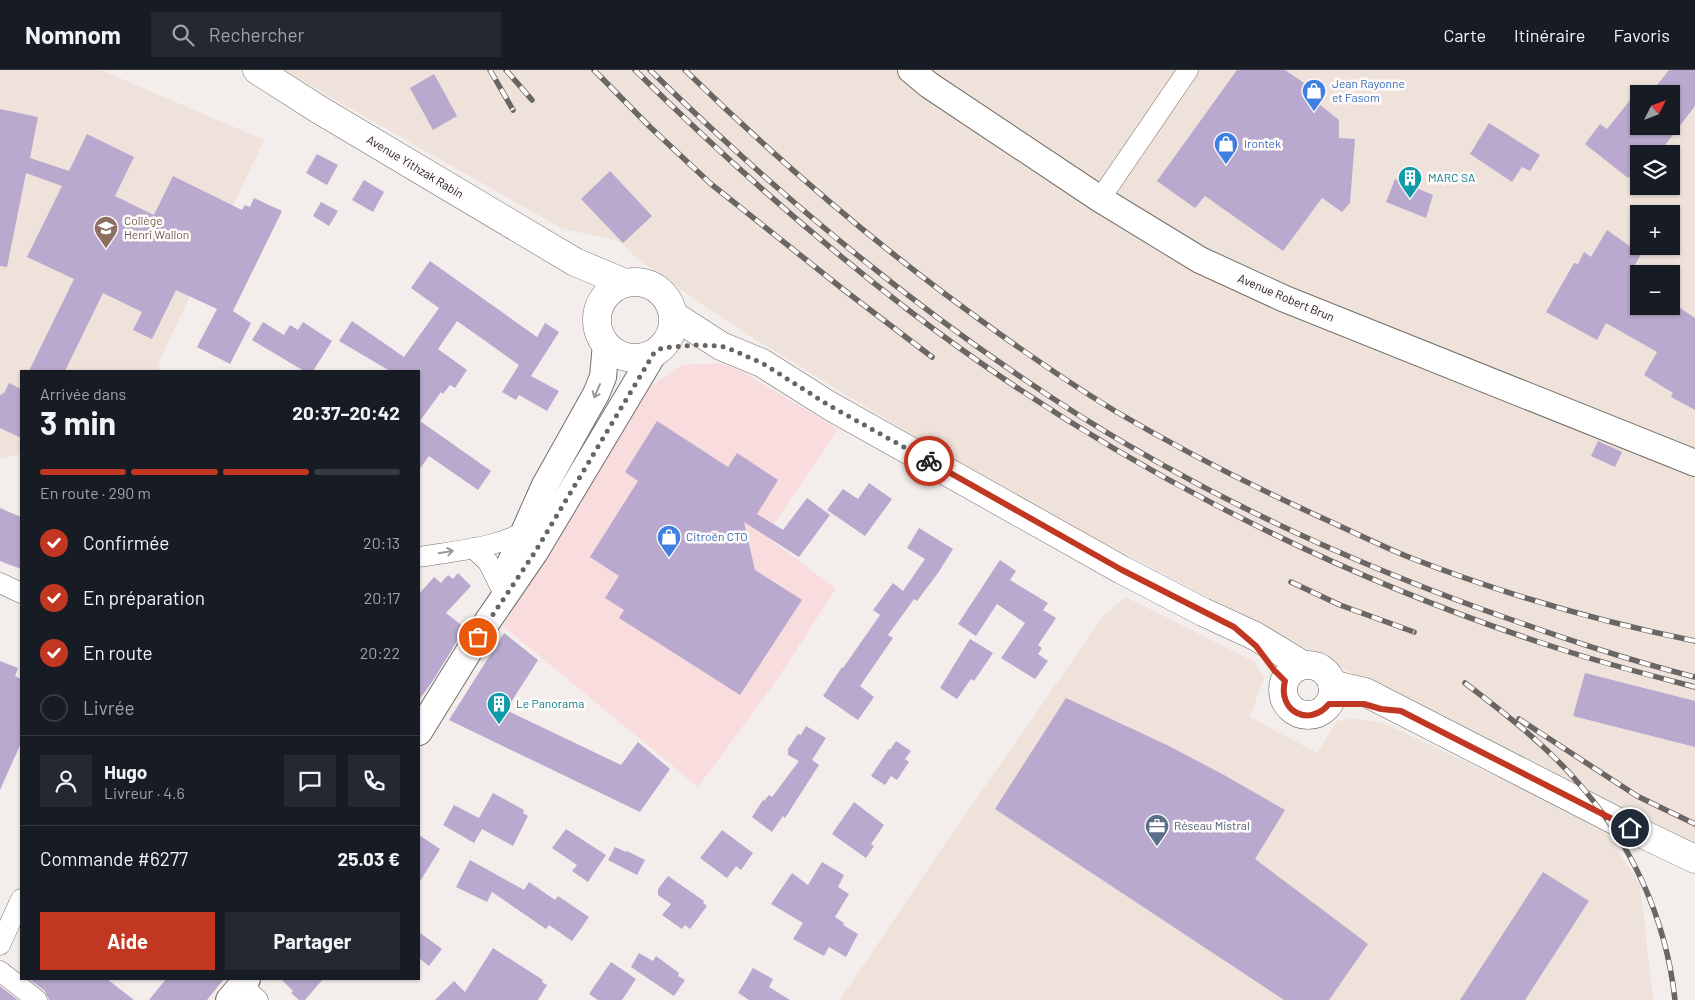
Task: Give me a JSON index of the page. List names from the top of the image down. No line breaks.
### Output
{"streets":{"main road":["Avenue Yithzak Rabin"],"street":["Avenue Robert Brun"]},"places":{"shop":["Jean Rayonne et Fasom","Irontek","Citroën CTO"],"building":["MARC SA","Le Panorama"],"school or university":["Collège Henri Wallon"],"office":["Réseau Mistral"]},"north":"top right","page":{"header":"Nomnom","search":"Rechercher","nav":["Carte","Itinéraire","Favoris"],"map_buttons":["+","−"],"heading":["3 min","Arrivée dans","20:37–20:42"],"panel":["Hugo","Livreur · 4.6","Commande #6277","25.03 €"],"bar":"En route · 290 m","list":[["Confirmée","20:13"],["En préparation","20:17"],["En route","20:22"],"Livrée"],"buttons":["Aide","Partager"]}}
